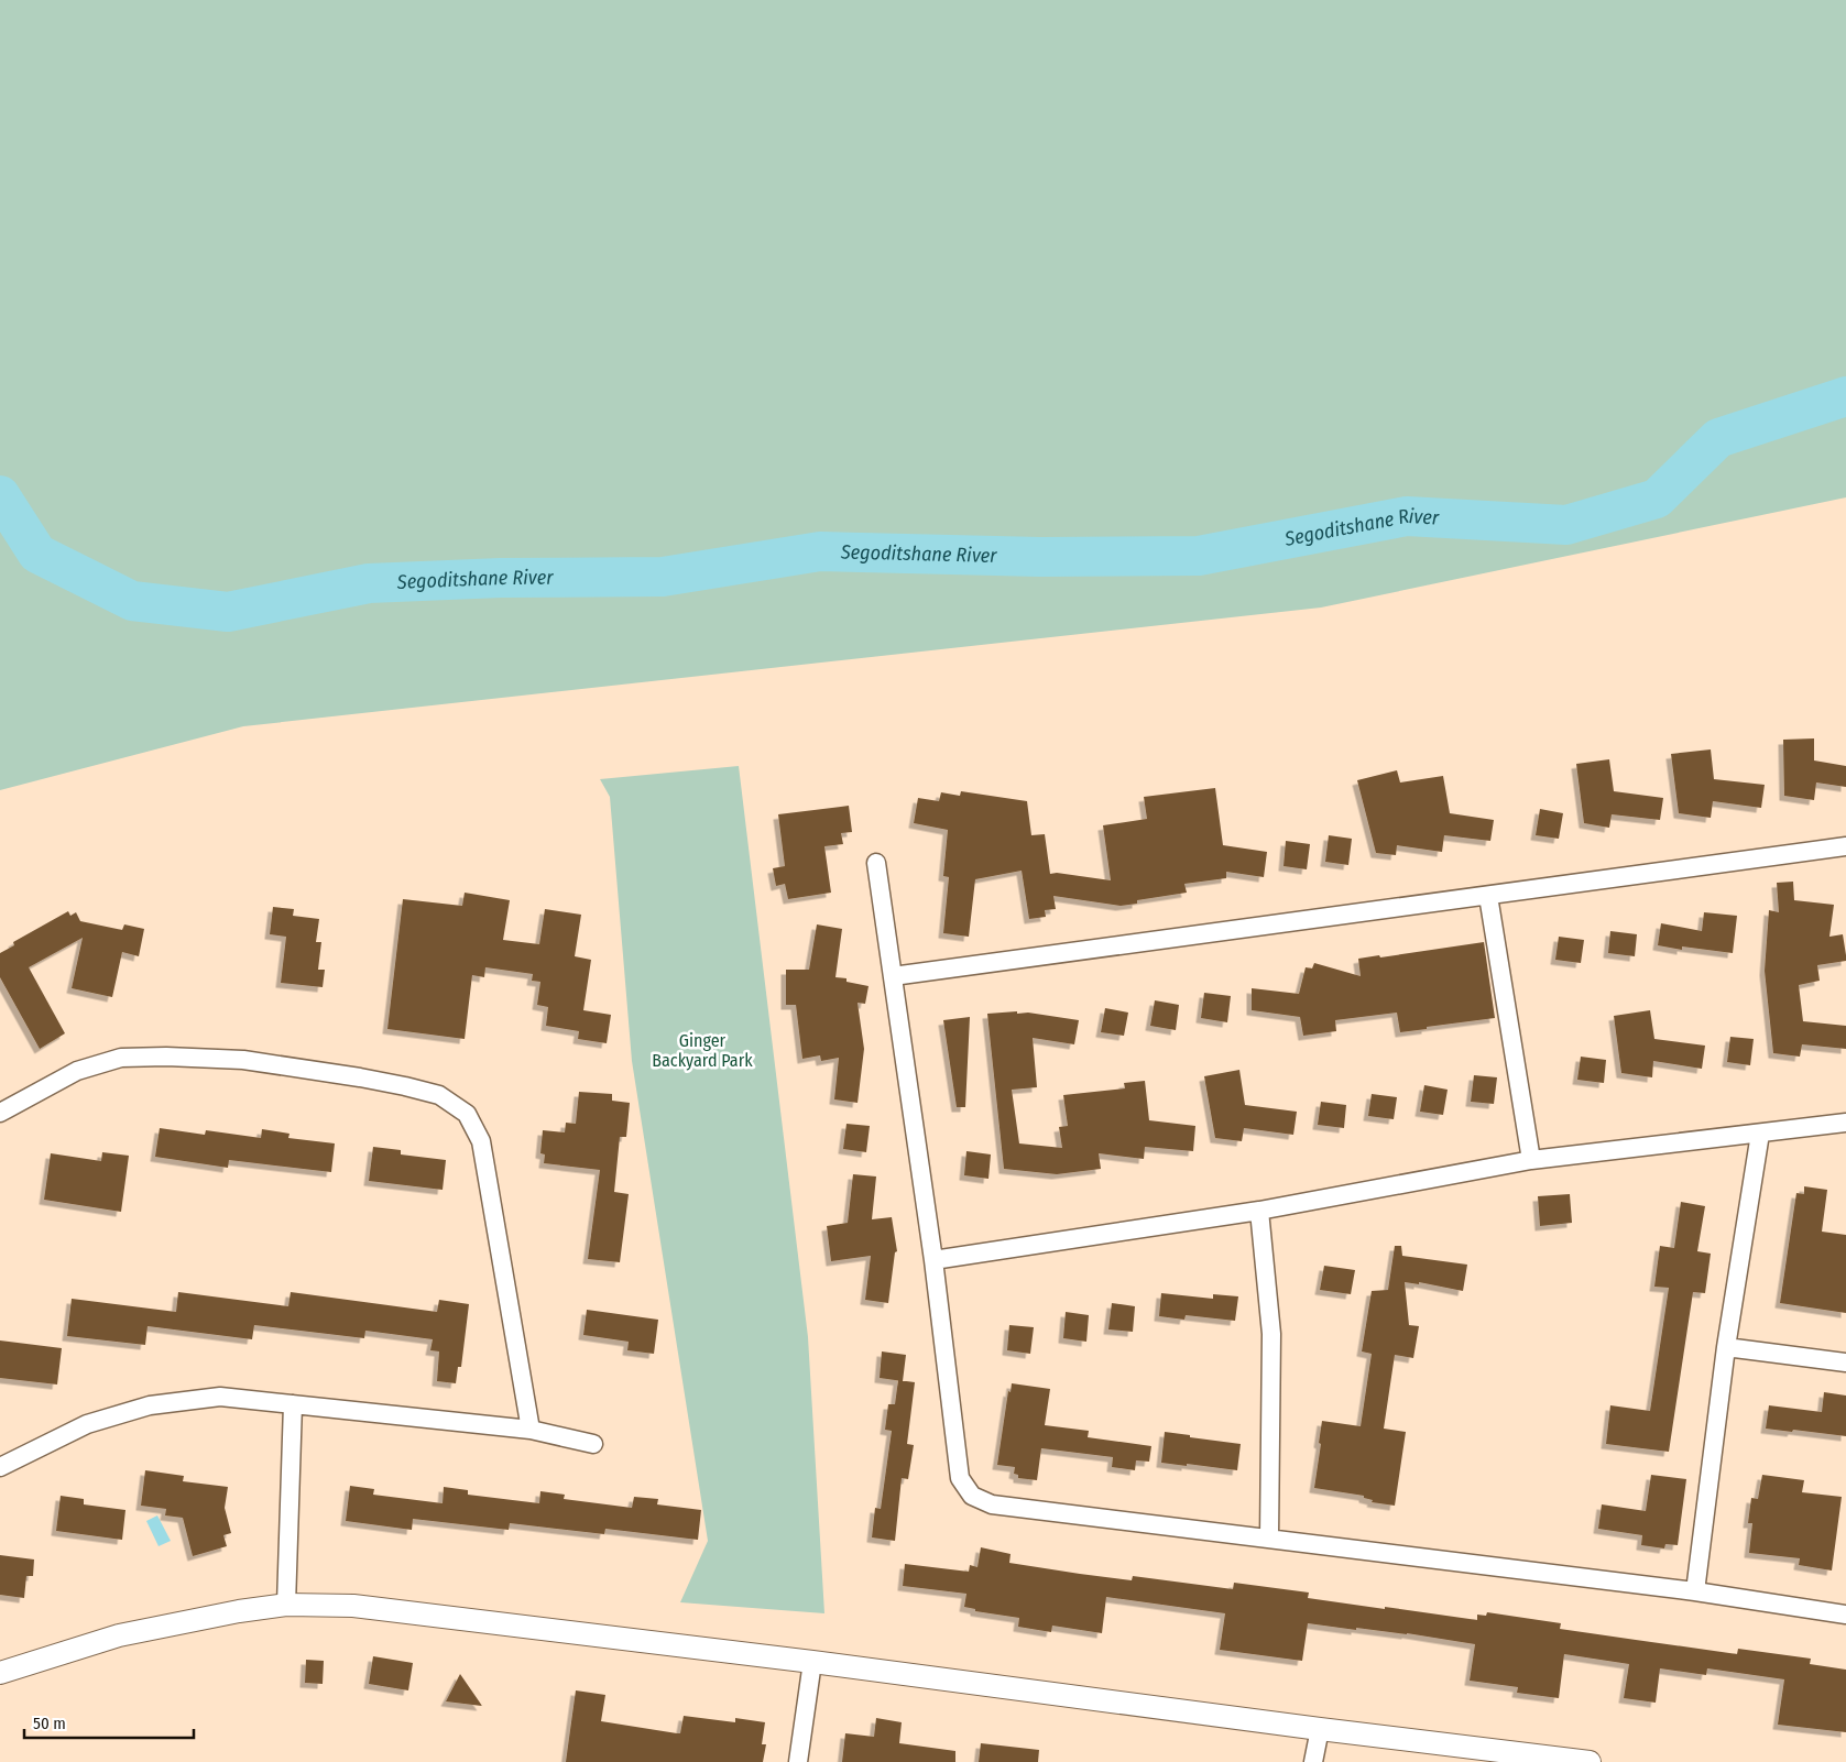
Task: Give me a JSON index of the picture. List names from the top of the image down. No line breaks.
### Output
{"water":["Segoditshane River"],"parks":["Ginger Backyard Park"],"scale_bar":"50 m"}
